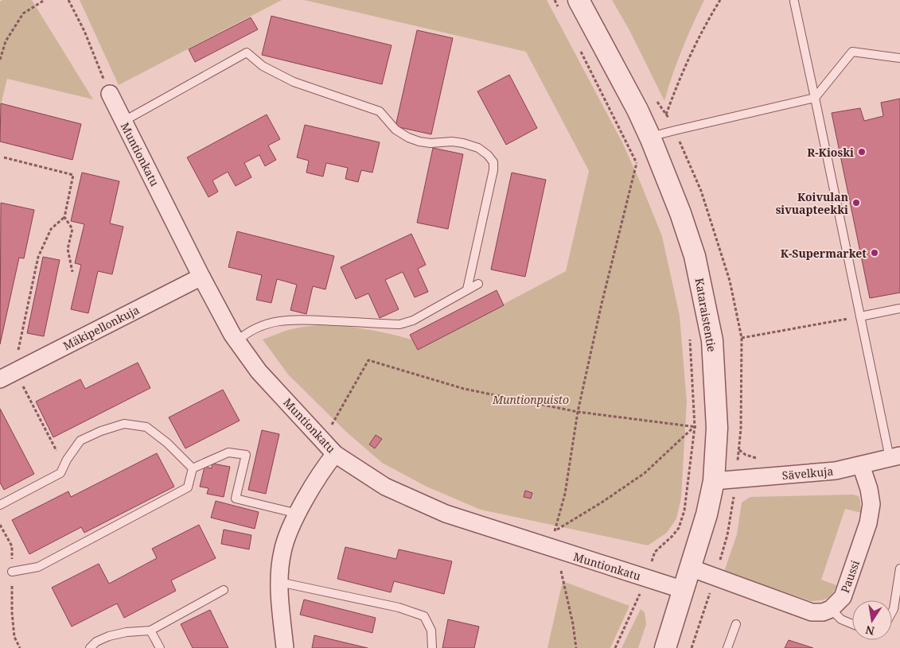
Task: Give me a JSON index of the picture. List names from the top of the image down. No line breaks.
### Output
{"streets":{"street":["Muntionkatu","Kataraistentie","Mäkipellonkuja","Sävelkuja","Paussi"]},"crossings":[["Muntionkatu","Kataraistentie"],["Muntionkatu","Mäkipellonkuja"],["Kataraistentie","Sävelkuja"],["Sävelkuja","Paussi"]],"parks":["Muntionpuisto"],"places":["R-Kioski","Koivulan sivuapteekki","K-Supermarket"],"north":"bottom"}
